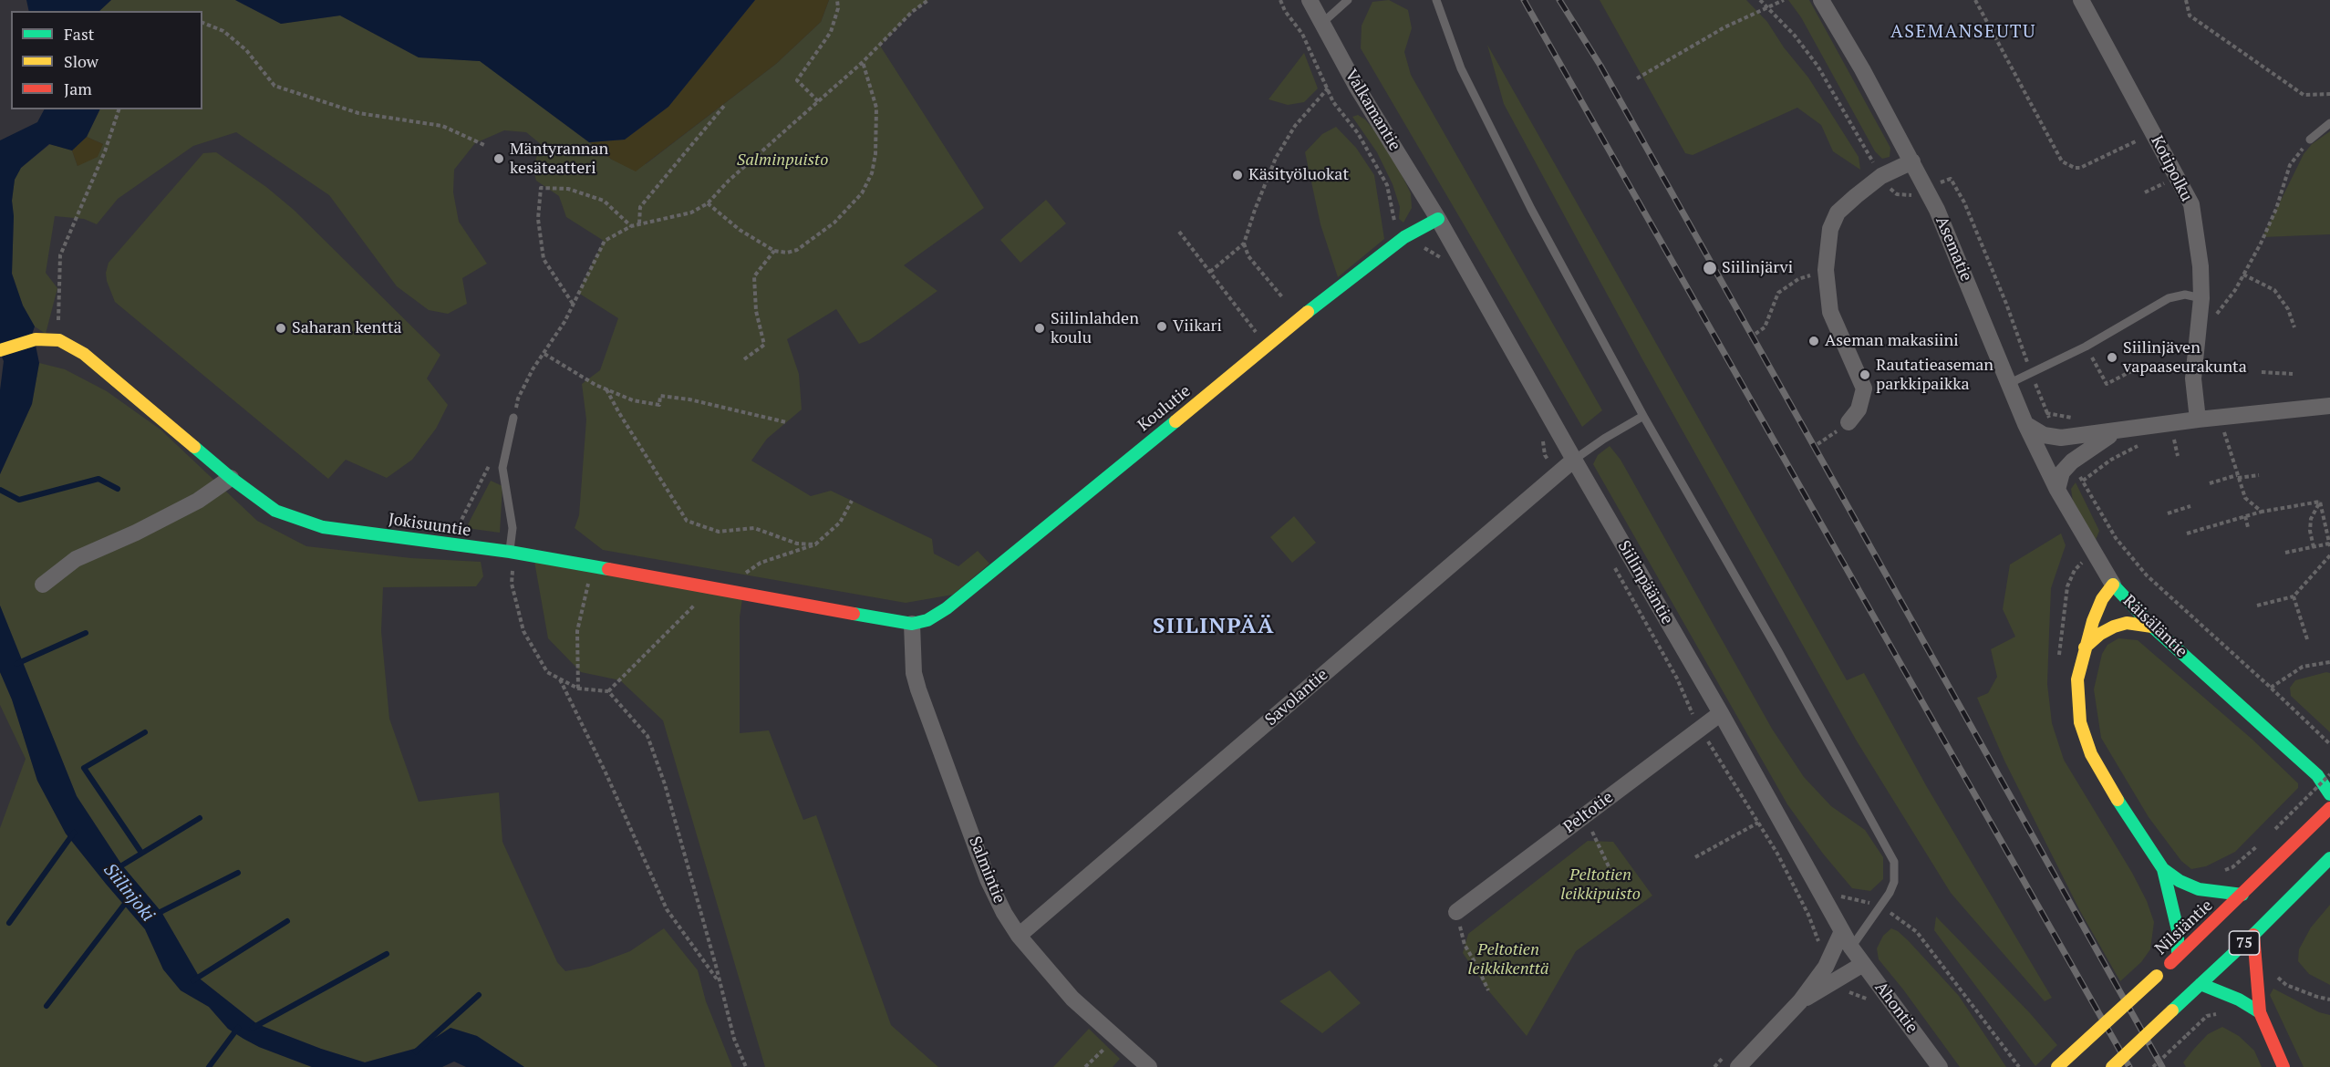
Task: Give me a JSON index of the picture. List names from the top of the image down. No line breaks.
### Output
{"streets":{"street":["Valkamantie","Kotipolku","Asematie","Koulutie","Jokisuuntie","Siilinpääntie","Räisäläntie","Savolantie","Peltotie","Salmintie","Nilsiäntie","75","Ahontie"]},"crossings":[["Valkamantie","Koulutie"],["Valkamantie","Siilinpääntie"],["Asematie","Räisäläntie"],["Koulutie","Jokisuuntie"],["Koulutie","Siilinpääntie"],["Koulutie","Salmintie"],["Jokisuuntie","Salmintie"],["Siilinpääntie","Savolantie"],["Siilinpääntie","Peltotie"],["Siilinpääntie","Ahontie"],["Savolantie","Salmintie"]],"districts":["ASEMANSEUTU","SIILINPÄÄ"],"water":["Siilinjoki"],"parks":["Salminpuisto","Peltotien leikkipuisto","Peltotien leikkikenttä"],"places":["Mäntyrannan kesäteatteri","Käsityöluokat","Siilinjärvi","Viikari","Saharan kenttä","Siilinlahden koulu","Aseman makasiini","Siilinjäven vapaaseurakunta","Rautatieaseman parkkipaikka"],"legend":["Fast","Slow","Jam"]}
